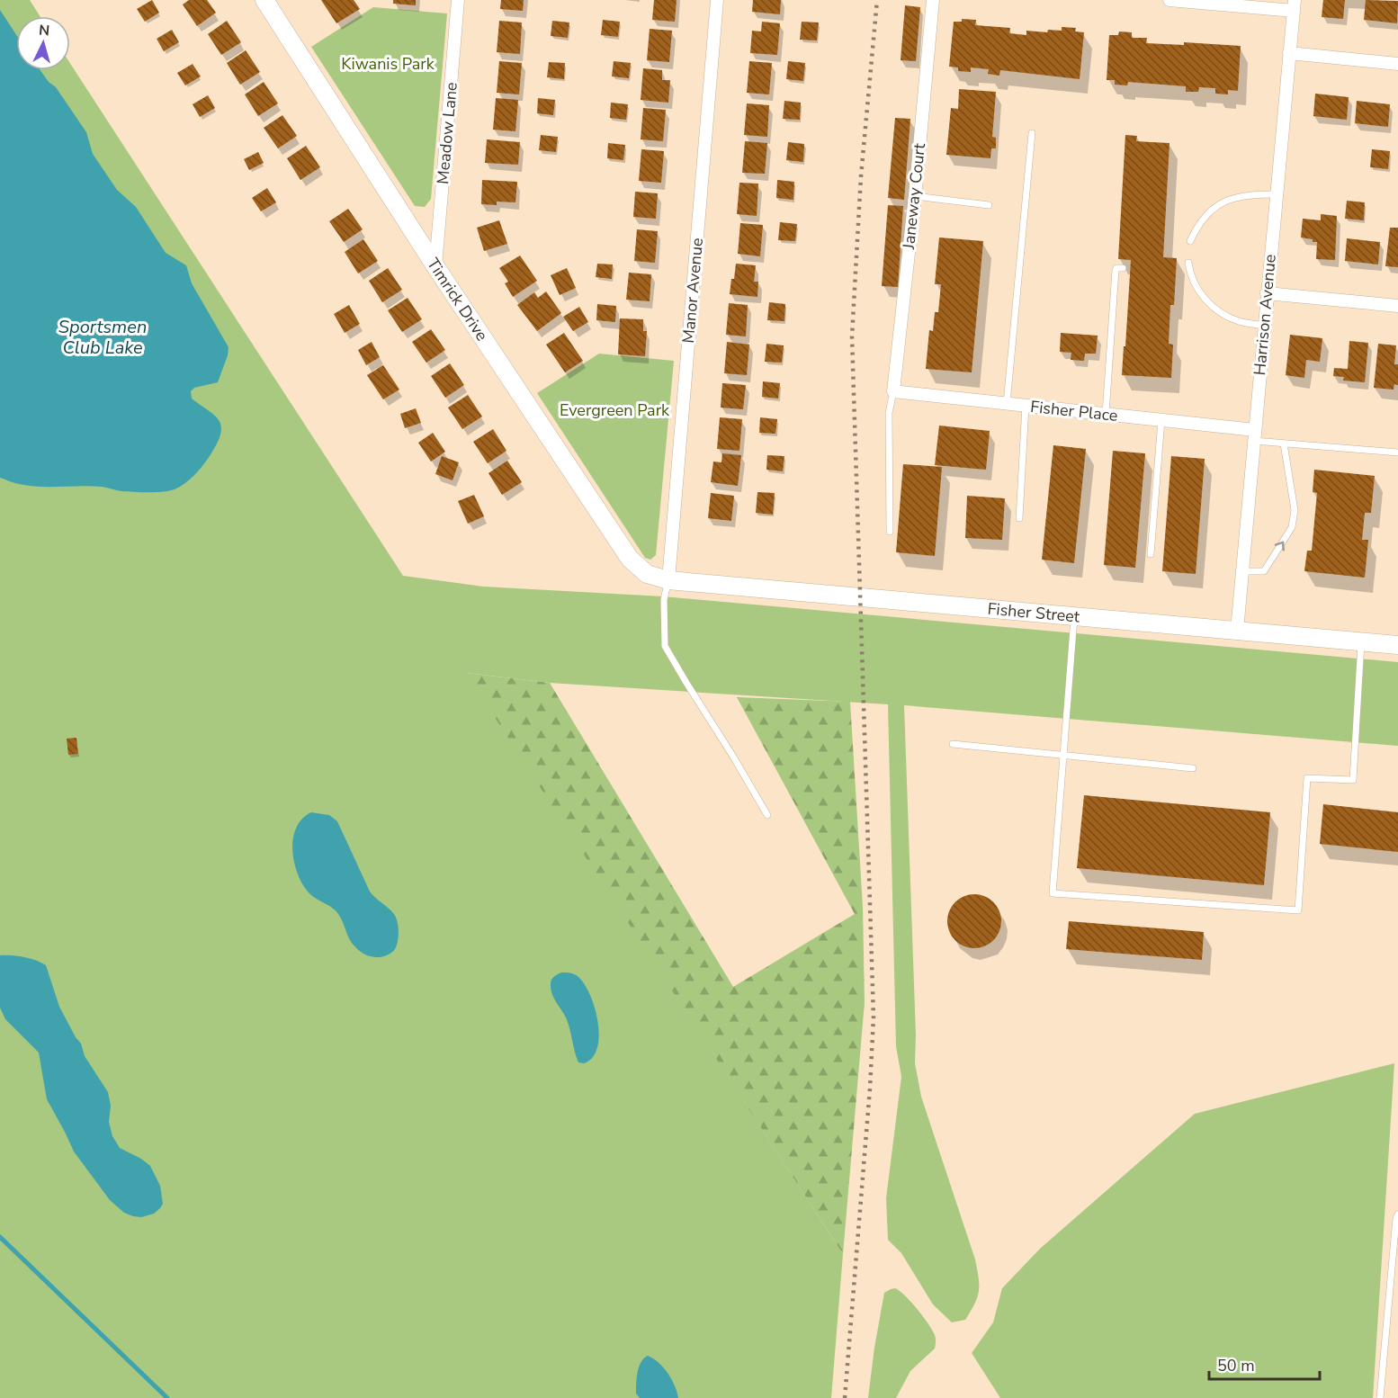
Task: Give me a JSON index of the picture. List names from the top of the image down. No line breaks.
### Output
{"streets":{"street":["Meadow Lane","Janeway Court","Manor Avenue","Timrick Drive","Harrison Avenue","Fisher Place","Fisher Street"]},"crossings":[["Meadow Lane","Timrick Drive"],["Janeway Court","Fisher Place"],["Manor Avenue","Timrick Drive"],["Manor Avenue","Fisher Street"],["Timrick Drive","Fisher Street"],["Harrison Avenue","Fisher Place"],["Harrison Avenue","Fisher Street"]],"water":["Sportsmen Club Lake"],"parks":["Kiwanis Park","Evergreen Park"],"scale_bar":"50 m","north":"top"}
